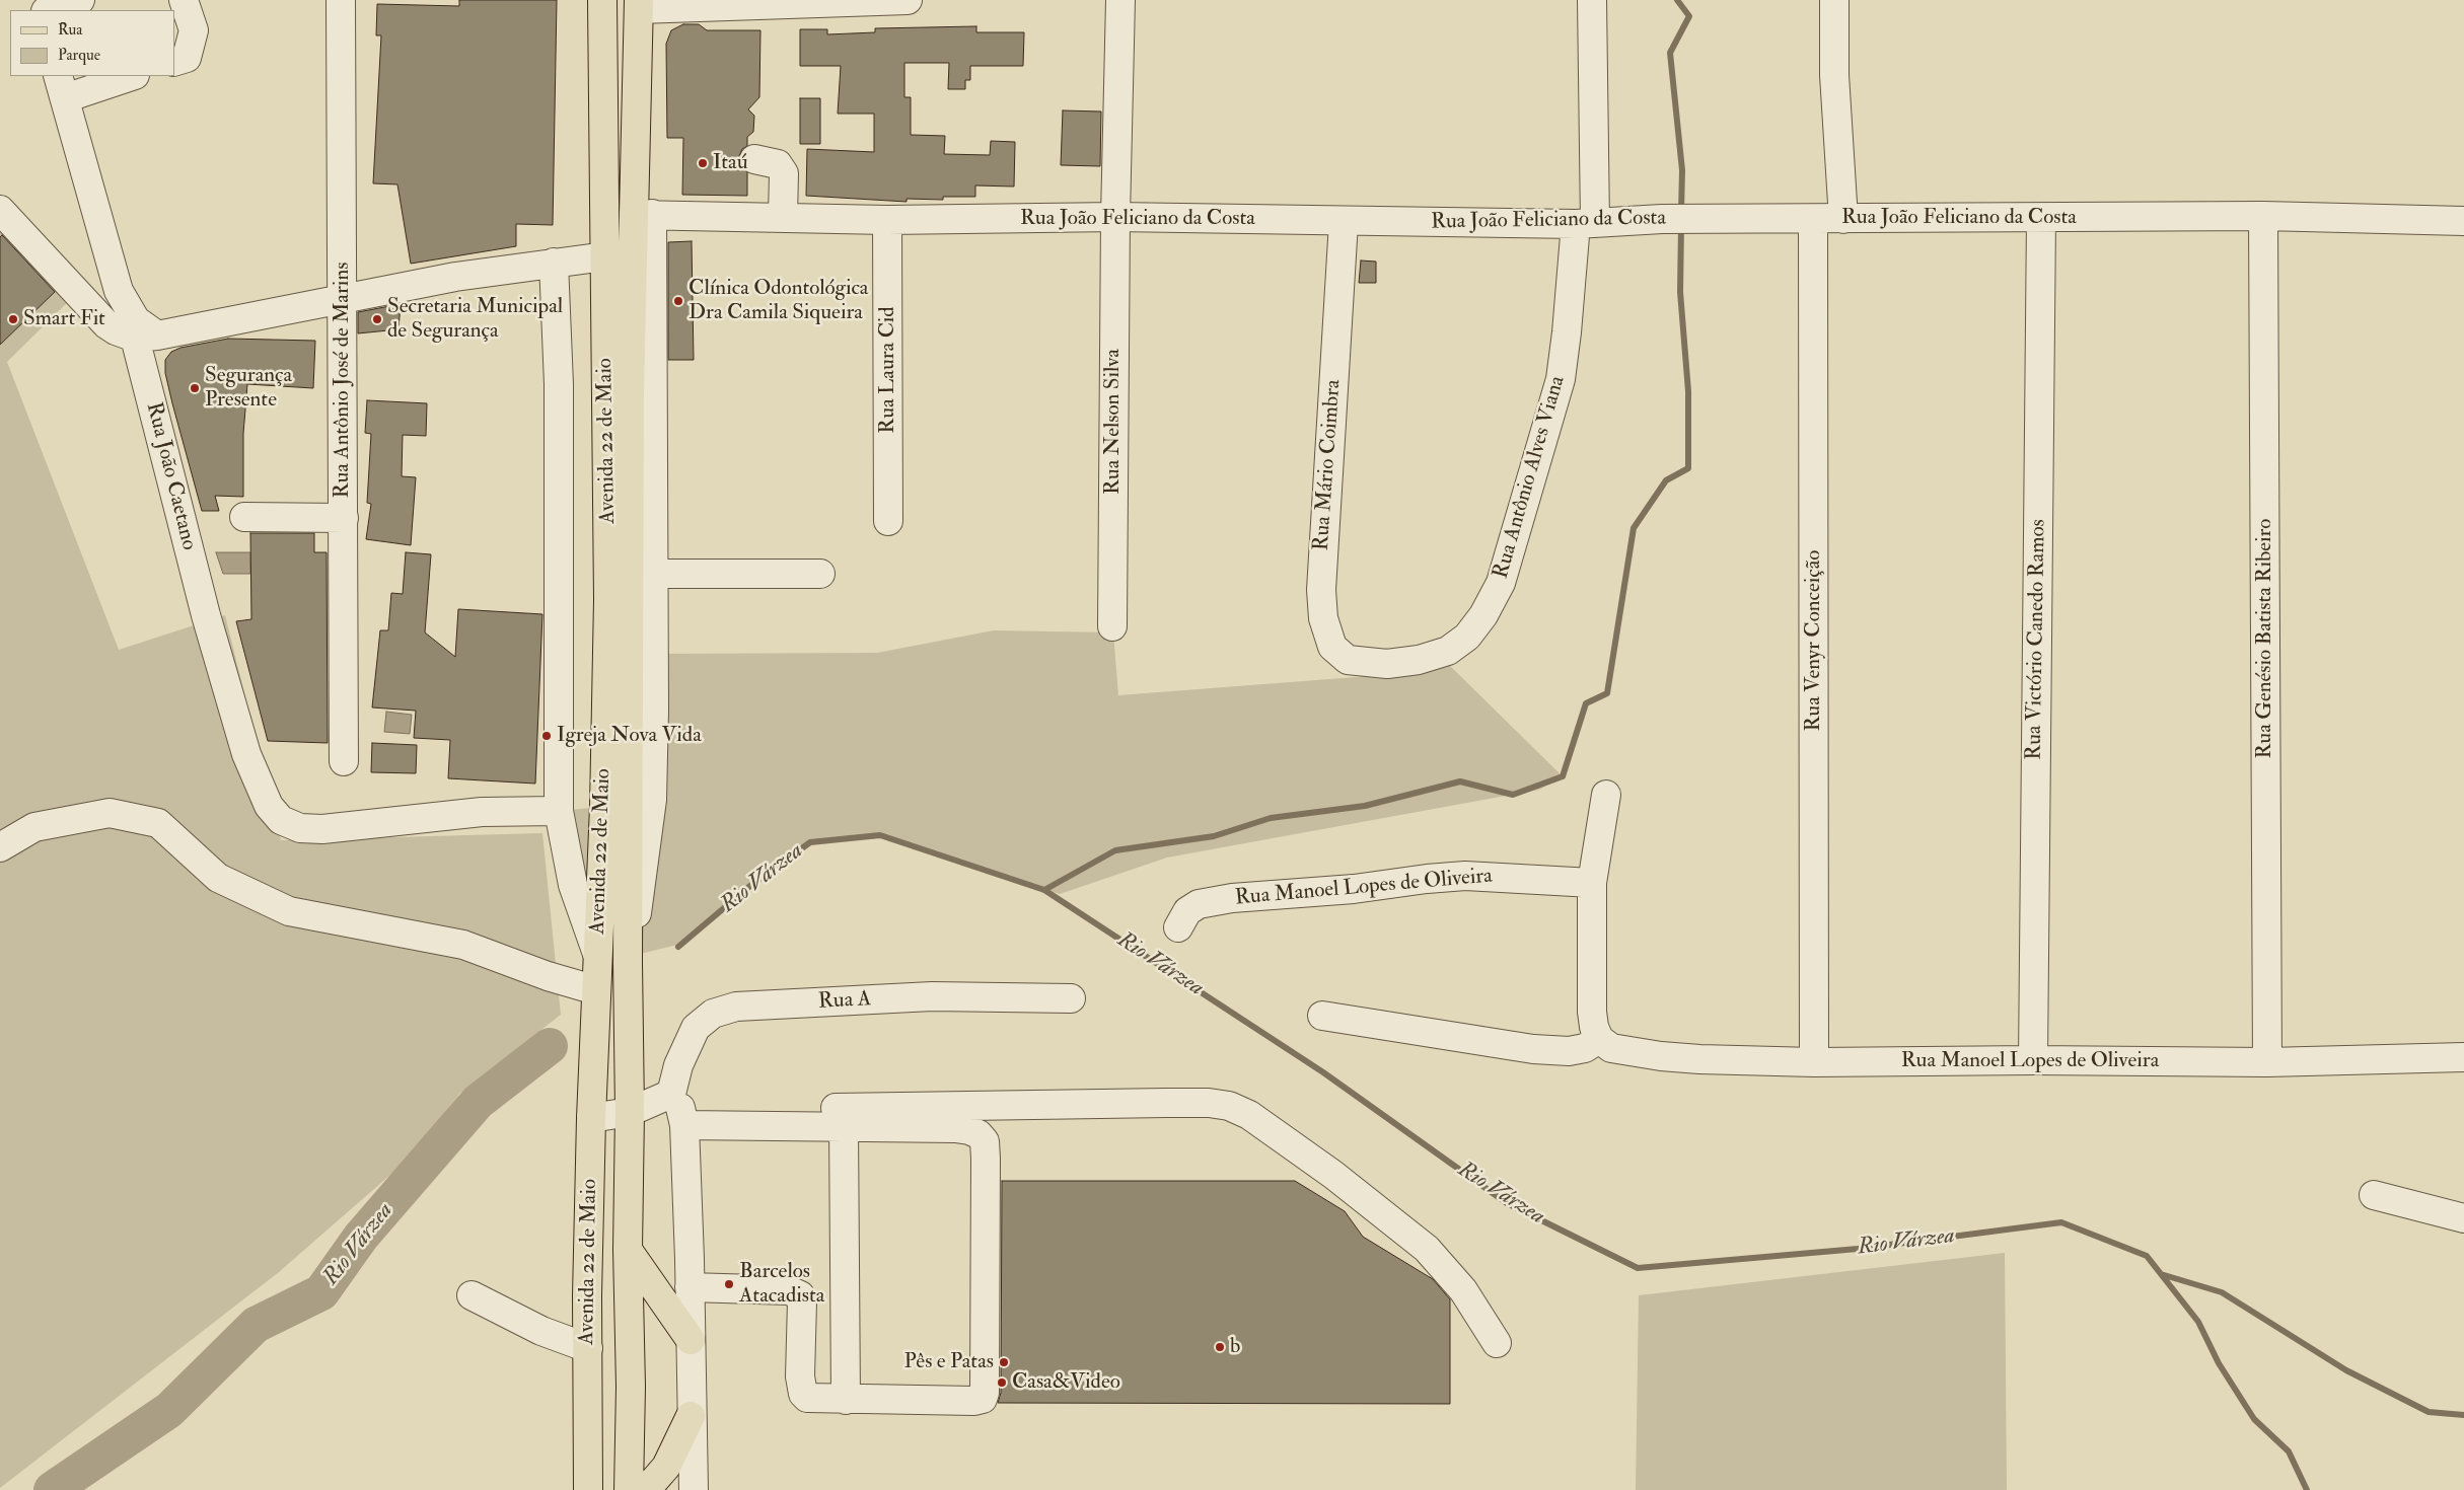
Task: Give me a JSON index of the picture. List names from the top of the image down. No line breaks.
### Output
{"streets":{"main road":["Avenida 22 de Maio"],"street":["Rua João Feliciano da Costa","Rua Laura Cid","Rua Antônio José de Marins","Rua Nelson Silva","Rua Mário Coimbra","Rua João Caetano","Rua Antônio Alves Viana","Rua Genésio Batista Ribeiro","Rua Victório Canedo Ramos","Rua Venyr Conceição","Rua Manoel Lopes de Oliveira","Rua A"]},"crossings":[["Rua João Feliciano da Costa","Rua Laura Cid"],["Rua João Feliciano da Costa","Rua Nelson Silva"],["Rua João Feliciano da Costa","Avenida 22 de Maio"],["Rua João Feliciano da Costa","Rua Mário Coimbra"],["Rua João Feliciano da Costa","Rua Antônio Alves Viana"],["Rua João Feliciano da Costa","Rua Genésio Batista Ribeiro"],["Rua João Feliciano da Costa","Rua Victório Canedo Ramos"],["Rua João Feliciano da Costa","Rua Venyr Conceição"],["Rua Mário Coimbra","Rua Antônio Alves Viana"],["Rua Genésio Batista Ribeiro","Rua Manoel Lopes de Oliveira"],["Rua Victório Canedo Ramos","Rua Manoel Lopes de Oliveira"],["Rua Venyr Conceição","Rua Manoel Lopes de Oliveira"]],"water":["Rio Várzea"],"places":["Itaú","Clínica Odontológica Dra Camila Siqueira","Smart Fit","Secretaria Municipal de Segurança","Segurança Presente","Igreja Nova Vida","Barcelos Atacadista","b","Pês e Patas","Casa&Video"],"legend":["Rua","Parque"]}
